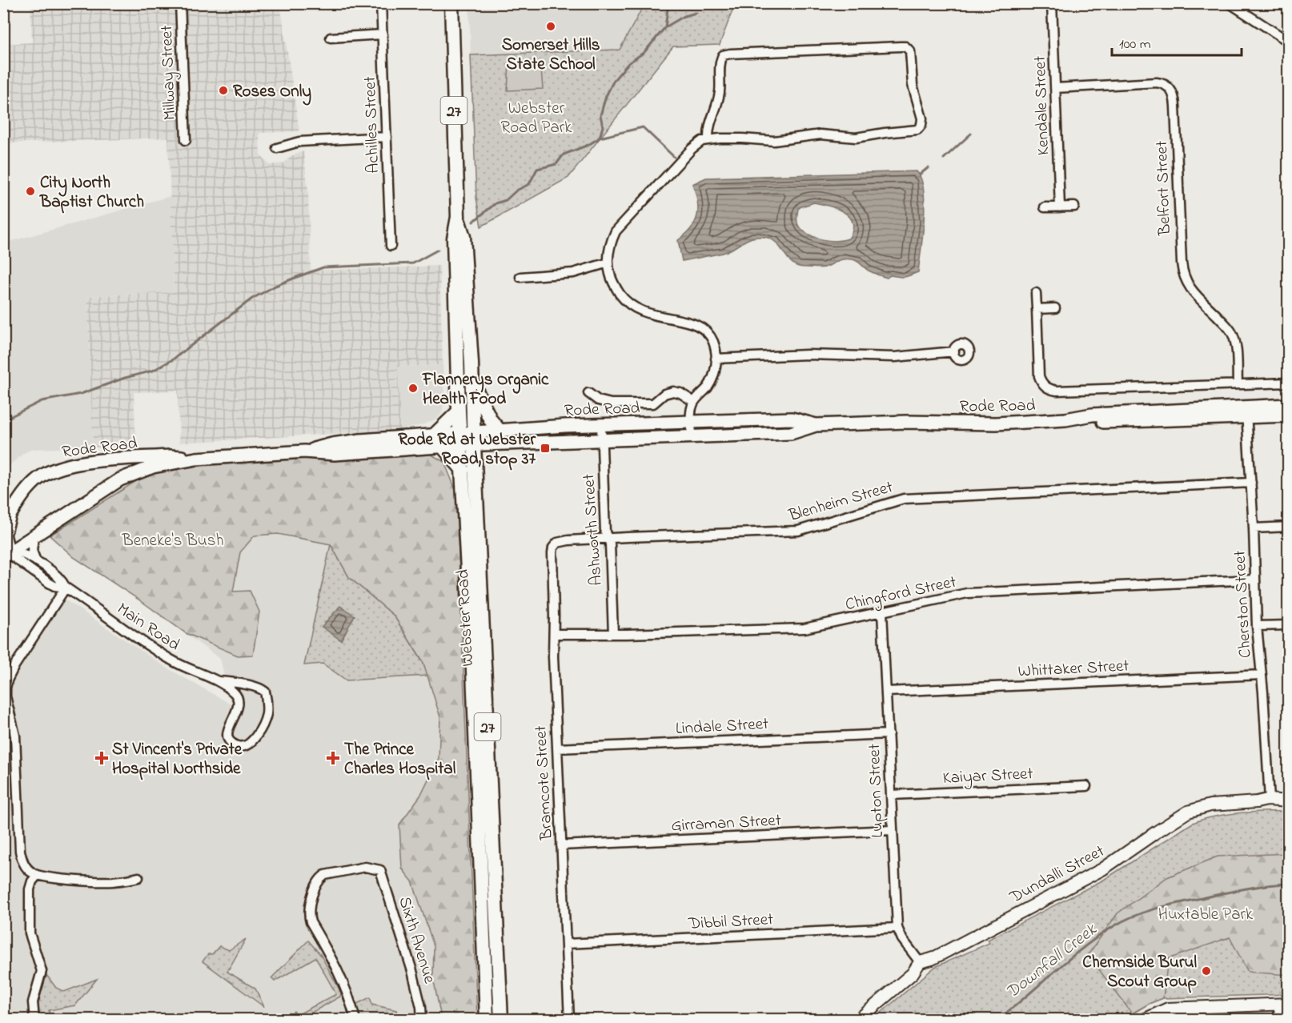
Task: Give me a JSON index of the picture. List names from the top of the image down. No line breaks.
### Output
{"streets":{"main road":["27","Rode Road","Webster Road"],"street":["Millway Street","Kendale Street","Achilles Street","Belfort Street","Blenheim Street","Ashworth Street","Chingford Street","Cherston Street","Main Road","Whittaker Street","Lindale Street","Kaiyar Street","Bramcote Street","Lupton Street","Girraman Street","Dundalli Street","Dibbil Street","Sixth Avenue"]},"crossings":[["Kendale Street","Belfort Street"],["Belfort Street","Rode Road"],["Rode Road","Ashworth Street"],["Rode Road","Cherston Street"],["Rode Road","Webster Road"],["Rode Road","Main Road"],["Blenheim Street","Ashworth Street"],["Blenheim Street","Cherston Street"],["Blenheim Street","Bramcote Street"],["Ashworth Street","Chingford Street"],["Chingford Street","Cherston Street"],["Chingford Street","Bramcote Street"],["Chingford Street","Lupton Street"],["Cherston Street","Whittaker Street"],["Cherston Street","Dundalli Street"],["Whittaker Street","Lupton Street"],["Lindale Street","Bramcote Street"],["Lindale Street","Lupton Street"],["Kaiyar Street","Lupton Street"],["Bramcote Street","Girraman Street"],["Bramcote Street","Dibbil Street"],["Lupton Street","Girraman Street"],["Lupton Street","Dundalli Street"],["Lupton Street","Dibbil Street"]],"water":["Downfall Creek"],"parks":["Webster Road Park","Beneke's Bush","Huxtable Park"],"places":{"other":["Somerset Hills State School","Roses Only","City North Baptist Church","Flannerys Organic Health Food","Chermside Burul Scout Group"],"transit":["Rode Rd at Webster Road, stop 37"],"health":["St Vincent's Private Hospital Northside","The Prince Charles Hospital"]},"scale_bar":"100 m"}
